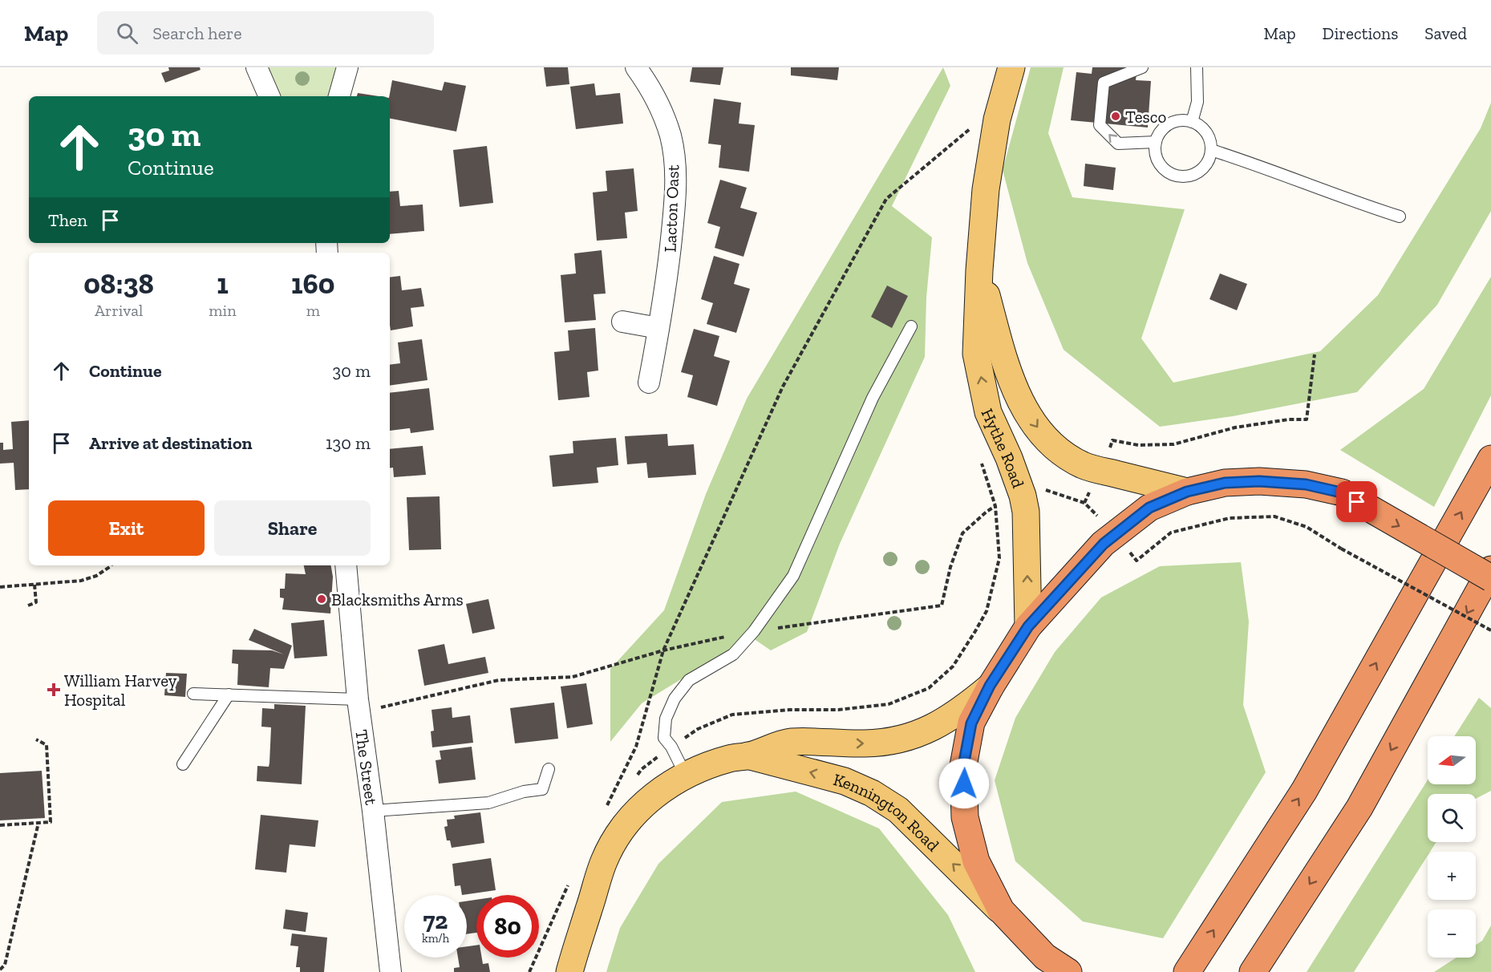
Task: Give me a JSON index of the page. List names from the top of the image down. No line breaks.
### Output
{"streets":{"main road":["Hythe Road","Kennington Road"],"street":["Lacton Oast","The Street"]},"places":{"other":["Tesco","Blacksmiths Arms"],"health":["William Harvey Hospital"]},"north":"left","page":{"header":"Map","search":"Search here","nav":["Map","Directions","Saved"],"turn":["30 m","Continue"],"then":"Then","eta":["08:38","Arrival","1","min","160","m"],"list":[{"name":"Continue","value":"30 m"},{"name":"Arrive at destination","value":"130 m"}],"buttons":["Exit","Share"],"map_buttons":["+","−"],"speed":"72 km/h","limit":"80"}}
